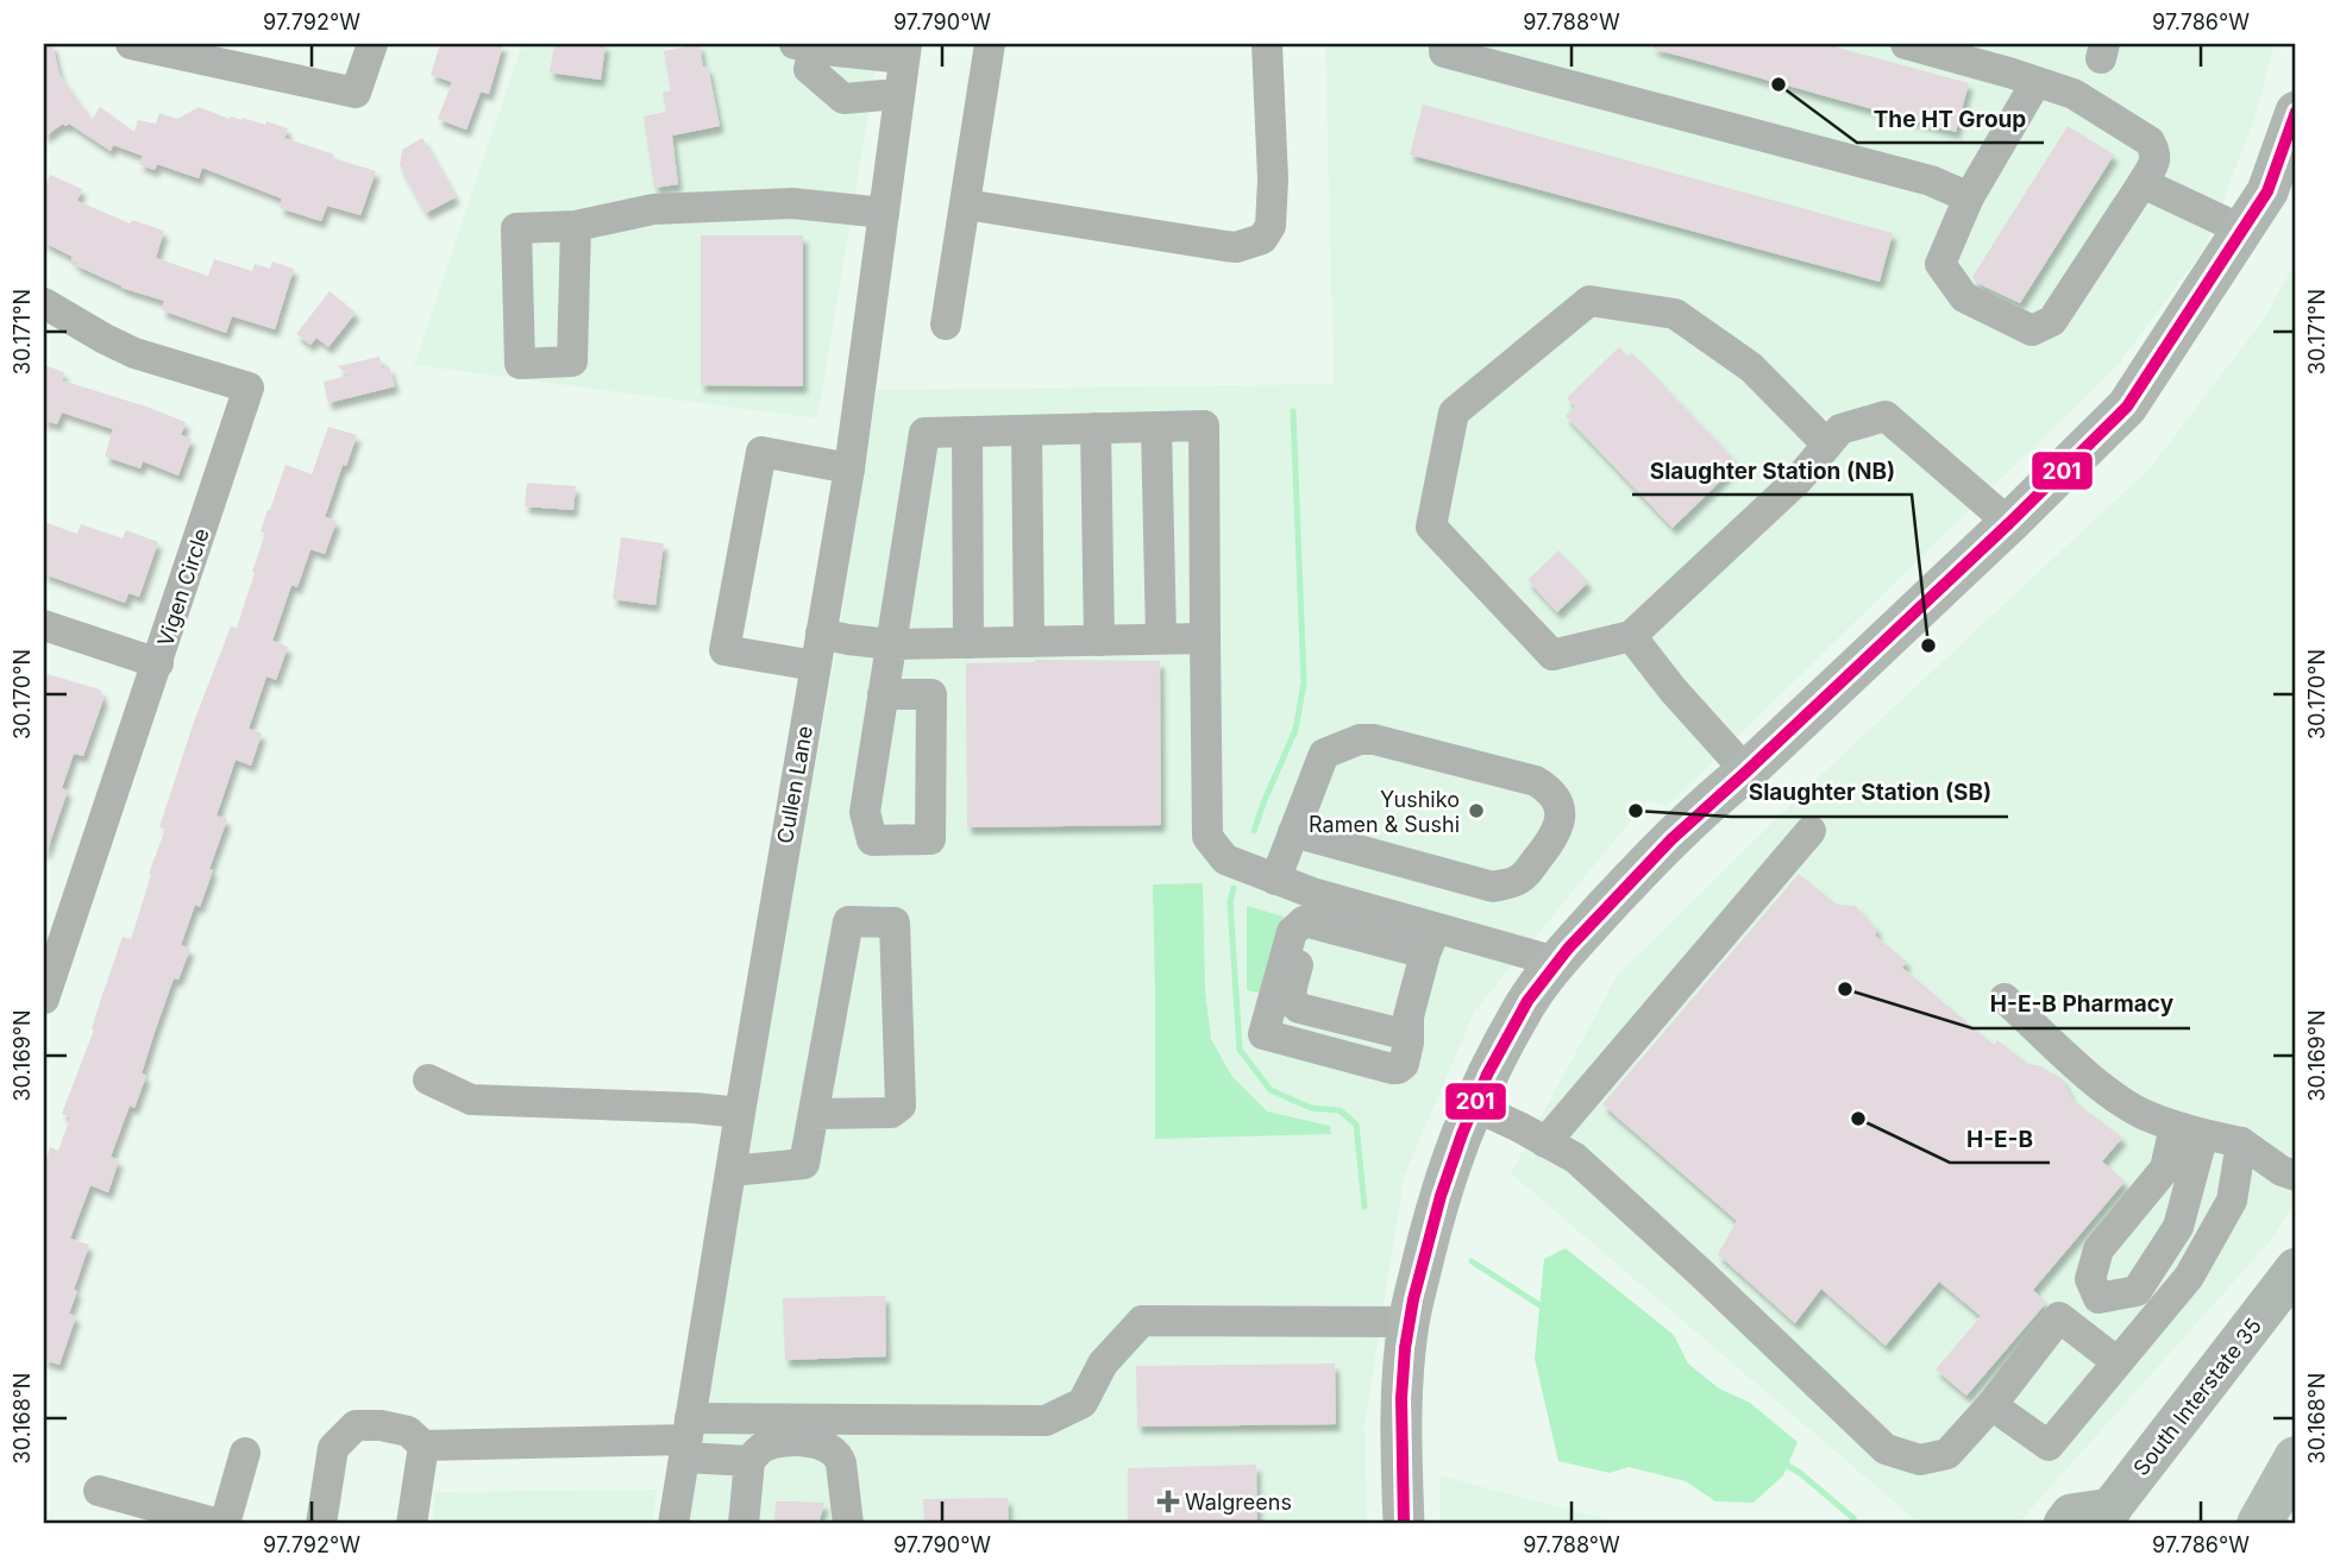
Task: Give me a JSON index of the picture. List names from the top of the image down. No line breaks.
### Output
{"streets":{"main road":["South Interstate 35"],"street":["Vigen Circle","Cullen Lane"]},"places":{"other":["The HT Group","Slaughter Station (NB)","Yushiko Ramen & Sushi","Slaughter Station (SB)","H-E-B Pharmacy","H-E-B"],"health":["Walgreens"]},"lines":["transit line 201"],"coordinates":["97.792°W","97.790°W","97.788°W","97.786°W","30.171°N","30.170°N","30.169°N","30.168°N"]}
